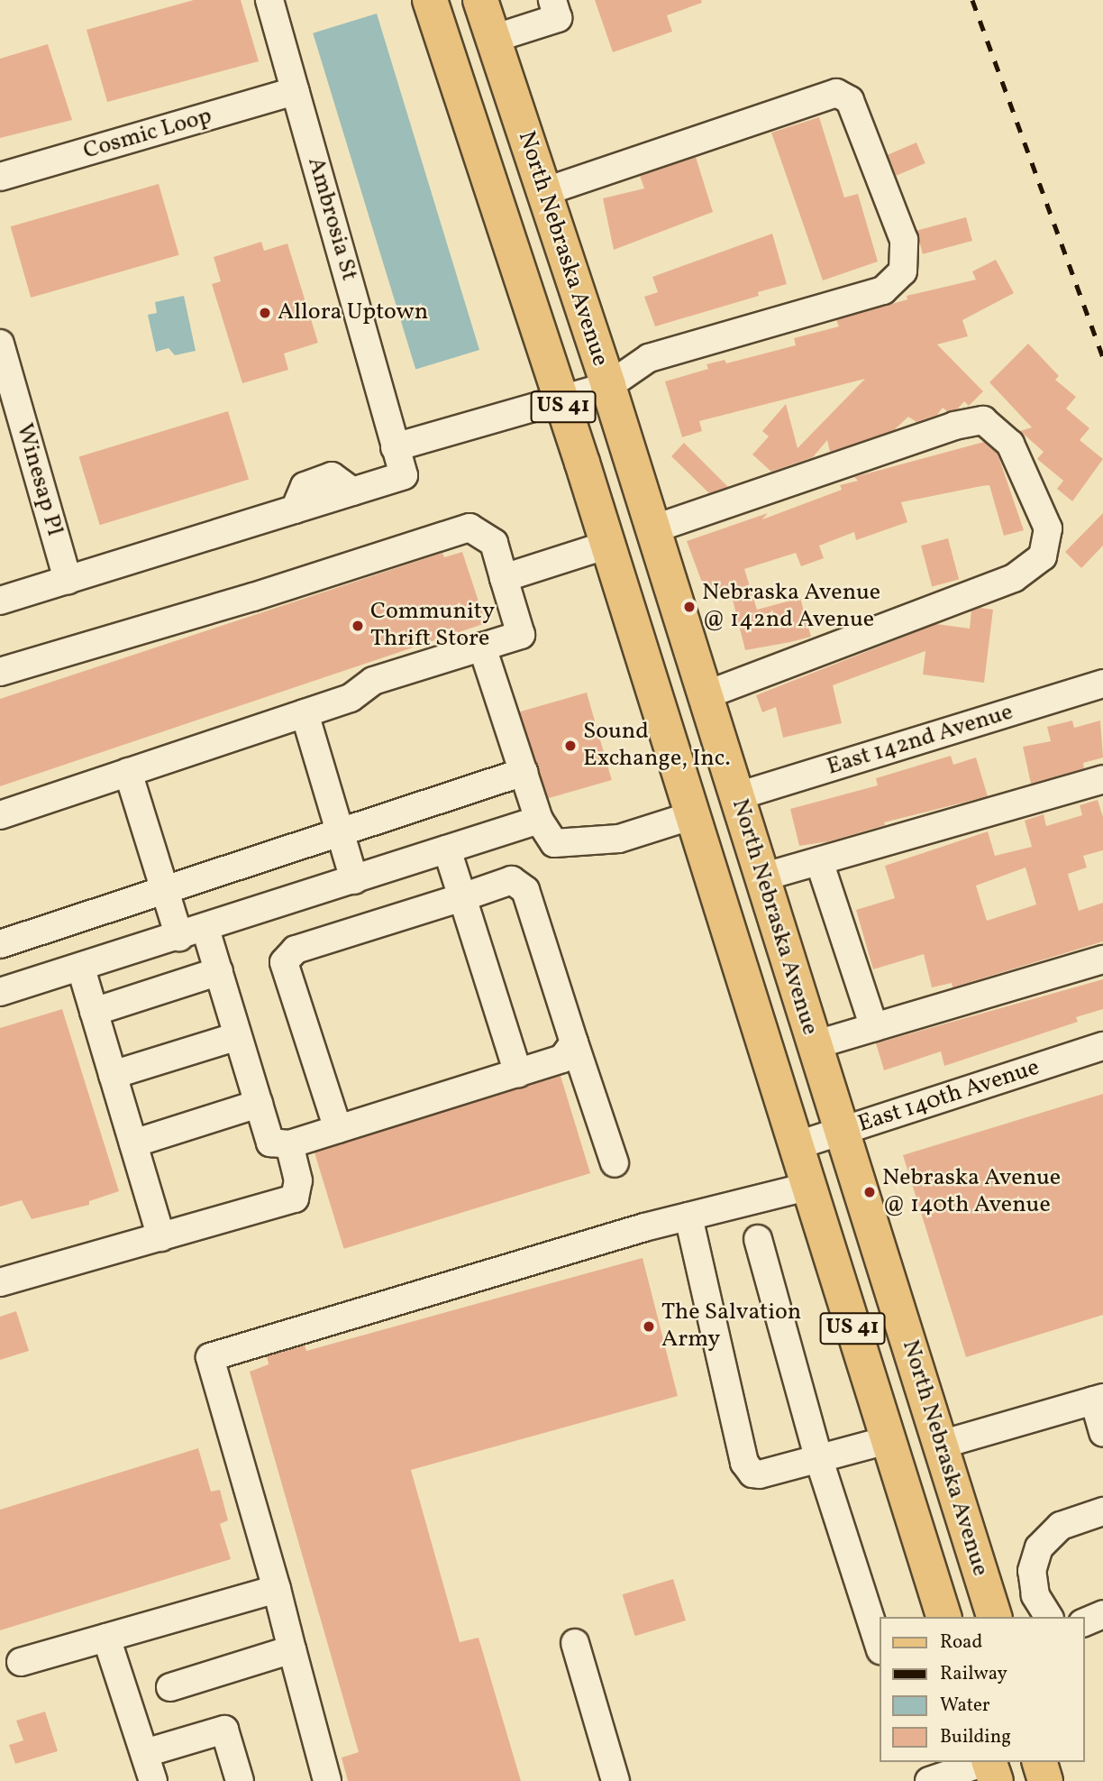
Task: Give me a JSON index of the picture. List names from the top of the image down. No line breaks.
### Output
{"streets":{"main road":["North Nebraska Avenue","US 41"],"street":["Cosmic Loop","Ambrosia St","Winesap Pl","East 142nd Avenue","East 140th Avenue"]},"crossings":[["Cosmic Loop","Ambrosia St"],["Ambrosia St","Winesap Pl"],["North Nebraska Avenue","East 142nd Avenue"],["North Nebraska Avenue","East 140th Avenue"]],"places":["Allora Uptown","Nebraska Avenue @ 142nd Avenue","Community Thrift Store","Sound Exchange, Inc.","Nebraska Avenue @ 140th Avenue","The Salvation Army"],"legend":["Road","Railway","Water","Building"]}
